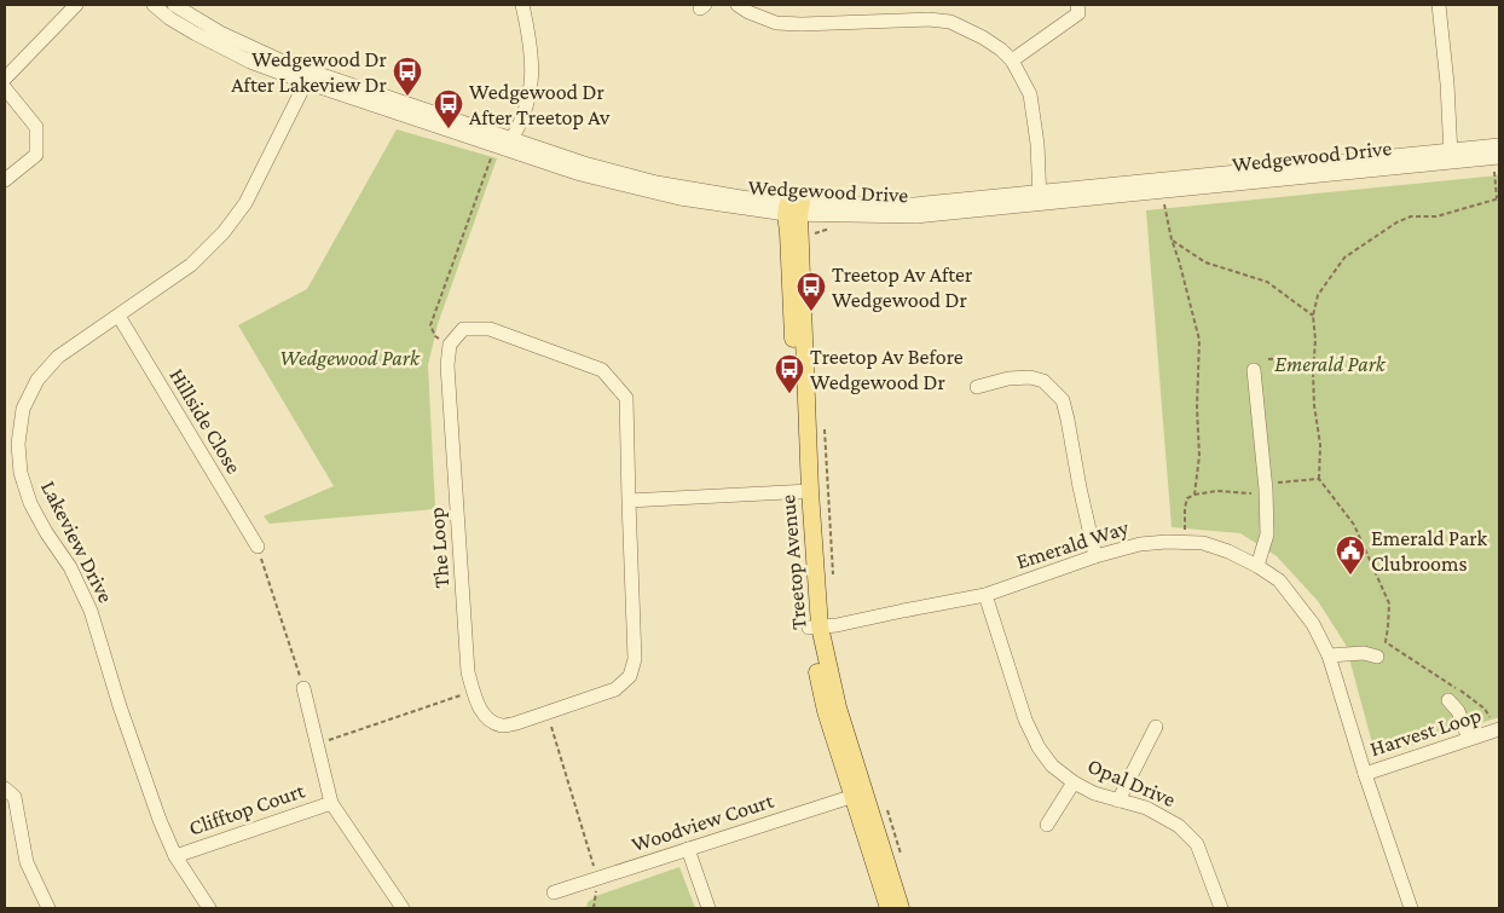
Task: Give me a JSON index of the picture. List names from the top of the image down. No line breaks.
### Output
{"streets":{"main road":["Treetop Avenue"],"street":["Wedgewood Drive","Hillside Close","Lakeview Drive","Emerald Way","The Loop","Harvest Loop","Opal Drive","Clifftop Court","Woodview Court"]},"crossings":[["Wedgewood Drive","Lakeview Drive"],["Wedgewood Drive","Treetop Avenue"],["Hillside Close","Lakeview Drive"],["Lakeview Drive","Clifftop Court"],["Emerald Way","Treetop Avenue"],["Emerald Way","Harvest Loop"],["Emerald Way","Opal Drive"],["Treetop Avenue","Woodview Court"]],"parks":["Wedgewood Park","Emerald Park"],"places":{"bus stop":["Wedgewood Dr After Lakeview Dr","Wedgewood Dr After Treetop Av","Treetop Av After Wedgewood Dr","Treetop Av Before Wedgewood Dr"],"public building":["Emerald Park Clubrooms"]}}
